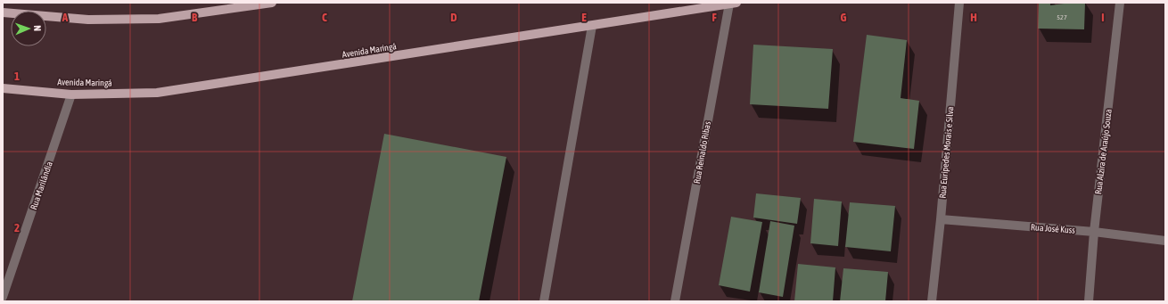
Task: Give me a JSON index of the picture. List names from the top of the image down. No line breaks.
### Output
{"streets":{"main road":["Avenida Maringá"],"street":["Rua Alzira de Araújo Souza","Rua Reinaldo Ribas","Rua Eurípedes Morais e Silva","Rua Marilândia","Rua José Kuss"]},"crossings":[["Avenida Maringá","Rua Reinaldo Ribas"],["Avenida Maringá","Rua Marilândia"],["Rua Alzira de Araújo Souza","Rua José Kuss"],["Rua Eurípedes Morais e Silva","Rua José Kuss"]],"house_numbers":["527"],"north":"right","grid":{"columns":["A","B","C","D","E","F","G","H","I"],"rows":["1","2"]}}
